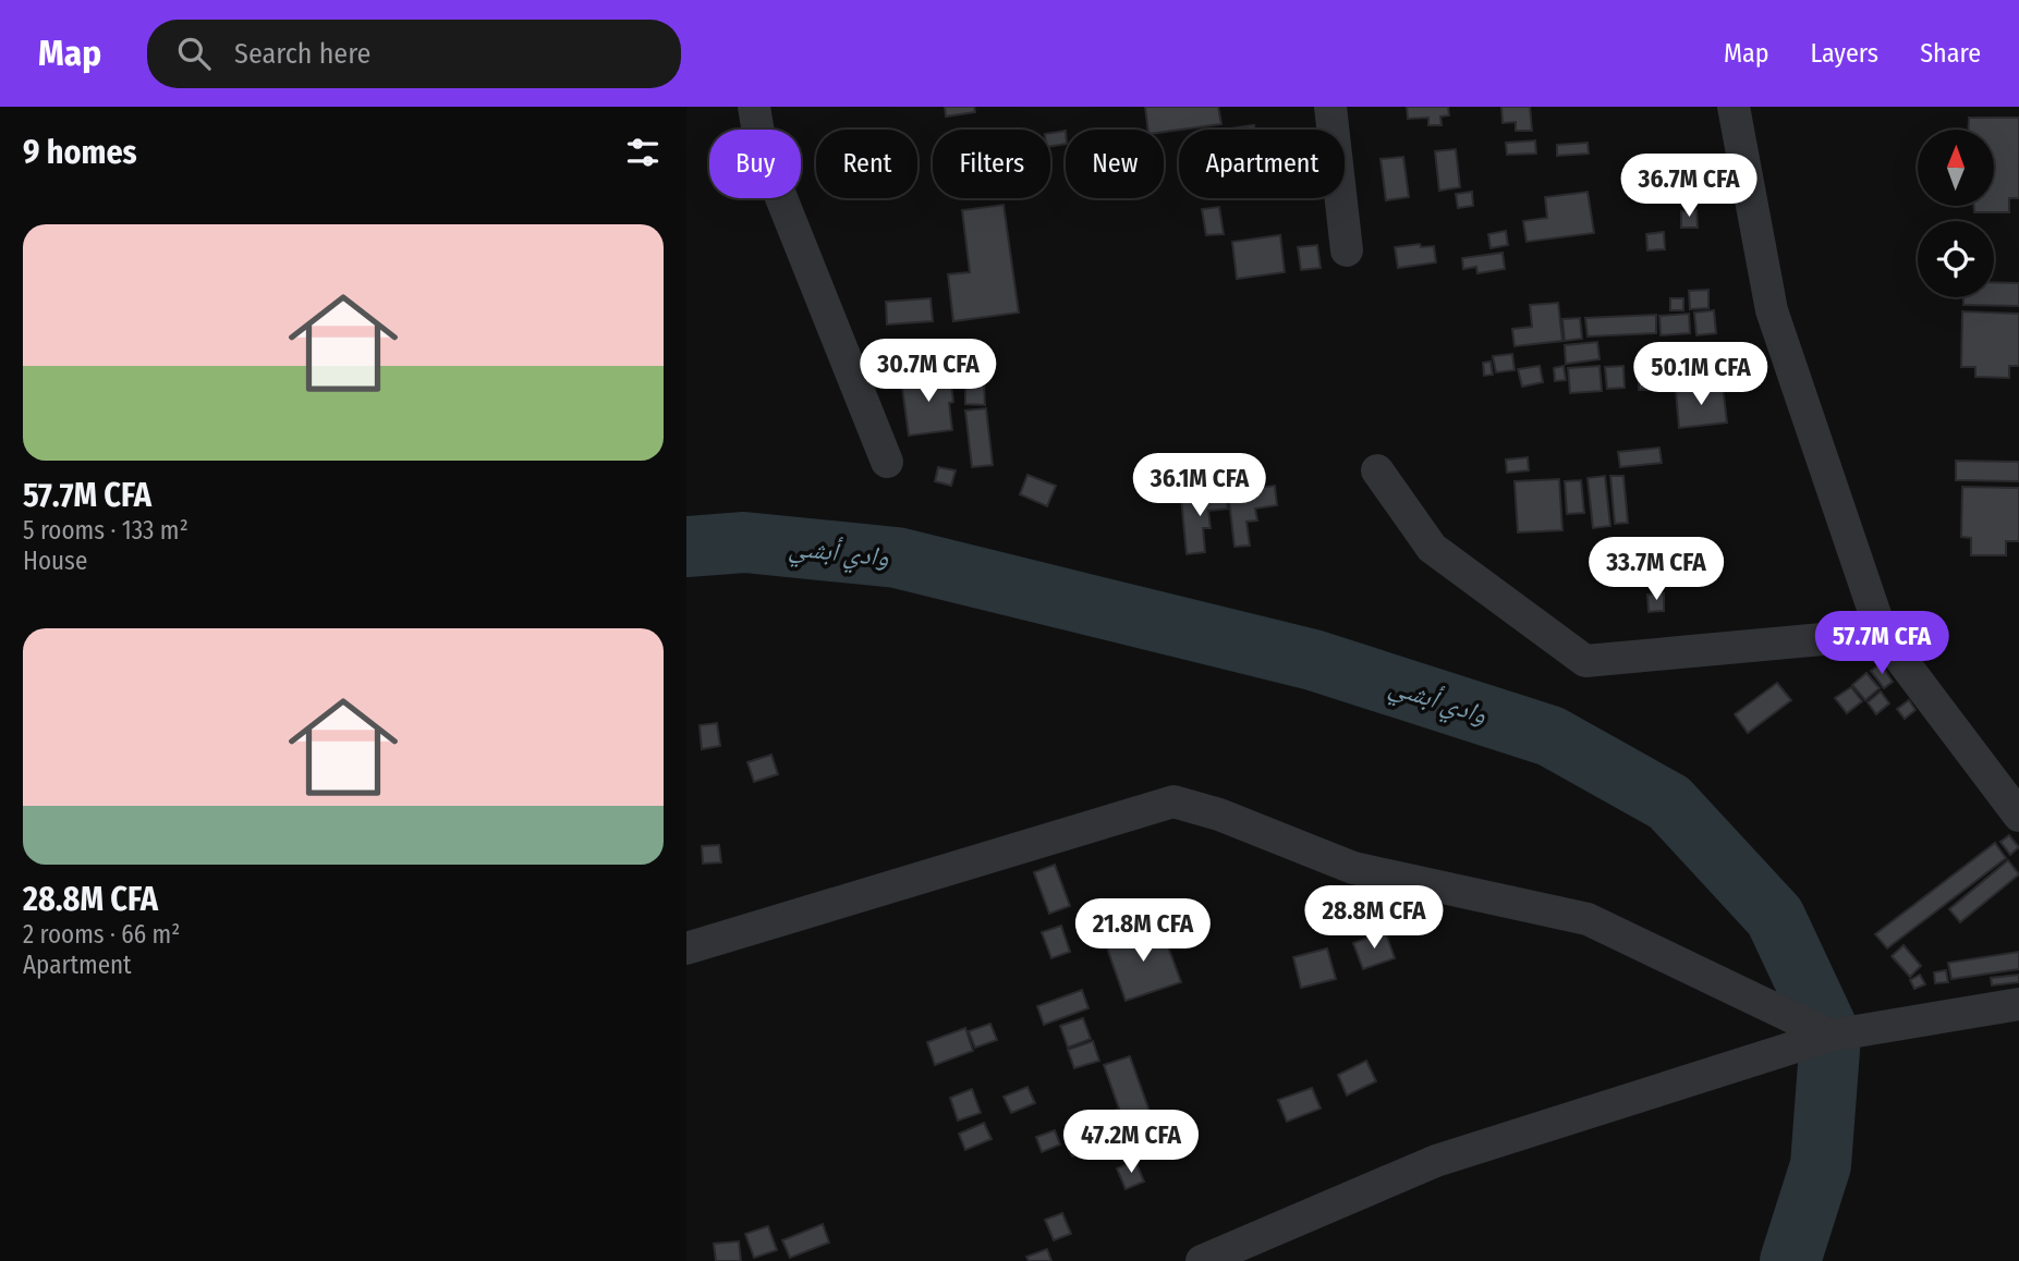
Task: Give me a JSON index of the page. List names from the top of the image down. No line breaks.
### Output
{"water":["وادي أبشي"],"north":"top","page":{"header":"Map","search":"Search here","nav":["Map","Layers","Share"],"heading":"9 homes","chip":["Buy","Rent","Filters","New","Apartment"],"price":["36.7M CFA","30.7M CFA","50.1M CFA","36.1M CFA","33.7M CFA","57.7M CFA","28.8M CFA","21.8M CFA","47.2M CFA"],"list":[{"name":"57.7M CFA","note":"5 rooms · 133 m² · House"},{"name":"28.8M CFA","note":"2 rooms · 66 m² · Apartment"}]}}
